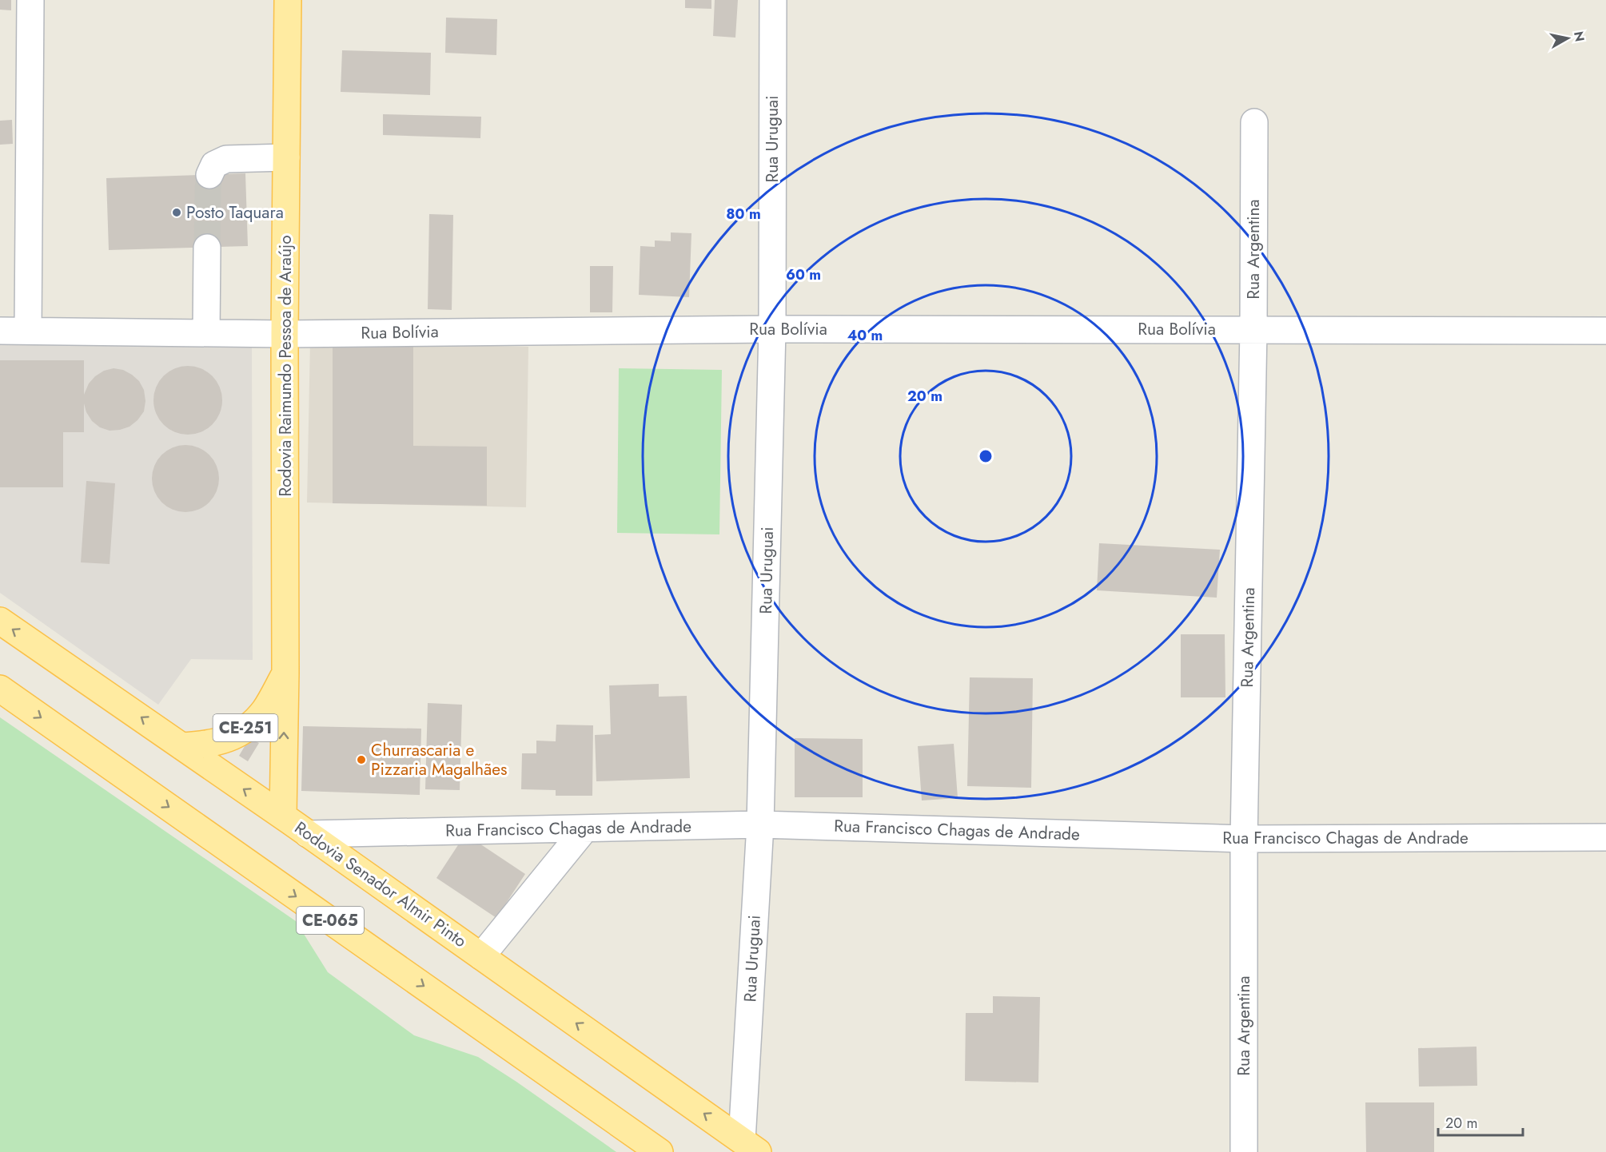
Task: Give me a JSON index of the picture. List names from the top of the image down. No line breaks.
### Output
{"streets":{"main road":["Rodovia Raimundo Pessoa de Araújo","CE-251","Rodovia Senador Almir Pinto","CE-065"],"street":["Rua Uruguai","Rua Argentina","Rua Bolívia","Rua Francisco Chagas de Andrade"]},"crossings":[["Rua Uruguai","Rua Bolívia"],["Rua Uruguai","Rua Francisco Chagas de Andrade"],["Rua Uruguai","Rodovia Senador Almir Pinto"],["Rua Argentina","Rua Bolívia"],["Rua Argentina","Rua Francisco Chagas de Andrade"],["Rua Bolívia","Rodovia Raimundo Pessoa de Araújo"],["Rodovia Raimundo Pessoa de Araújo","Rodovia Senador Almir Pinto"],["Rua Francisco Chagas de Andrade","Rodovia Senador Almir Pinto"]],"places":["Posto Taquara","Churrascaria e Pizzaria Magalhães"],"scale_bar":"20 m","north":"right","rings":["80 m","60 m","40 m","20 m"]}
